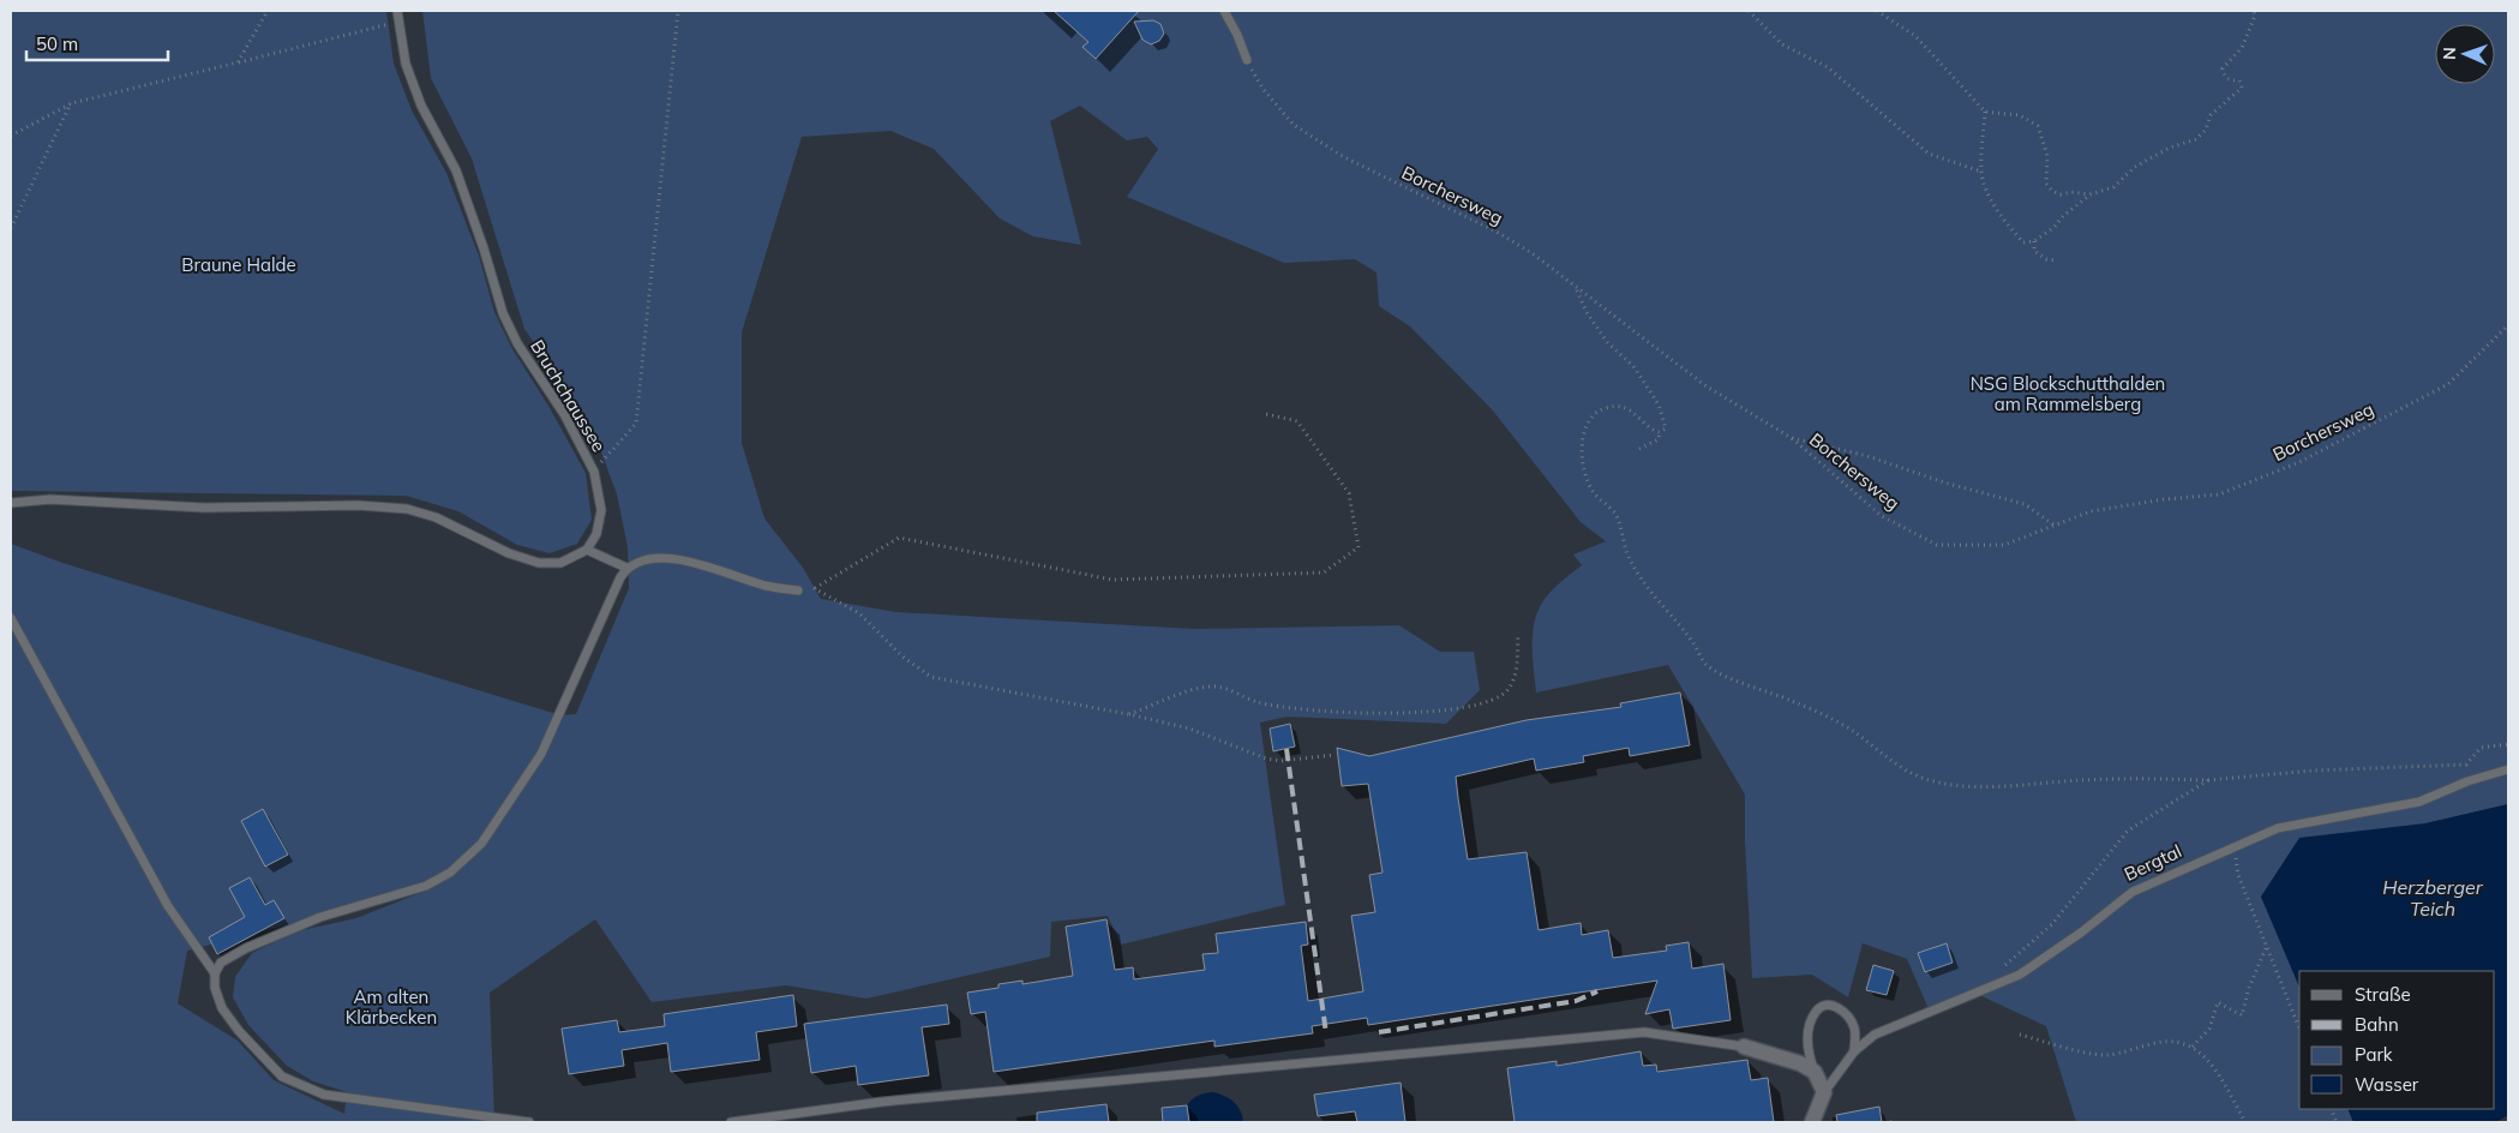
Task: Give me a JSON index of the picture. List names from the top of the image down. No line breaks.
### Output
{"streets":{"street":["Bergtal"],"lane":["Bruchchaussee"],"path":["Borchersweg"]},"water":["Herzberger Teich"],"parks":["Braune Halde","NSG Blockschutthalden am Rammelsberg","Am alten Klärbecken"],"legend":["Straße","Bahn","Park","Wasser"],"scale_bar":"50 m","north":"left"}
